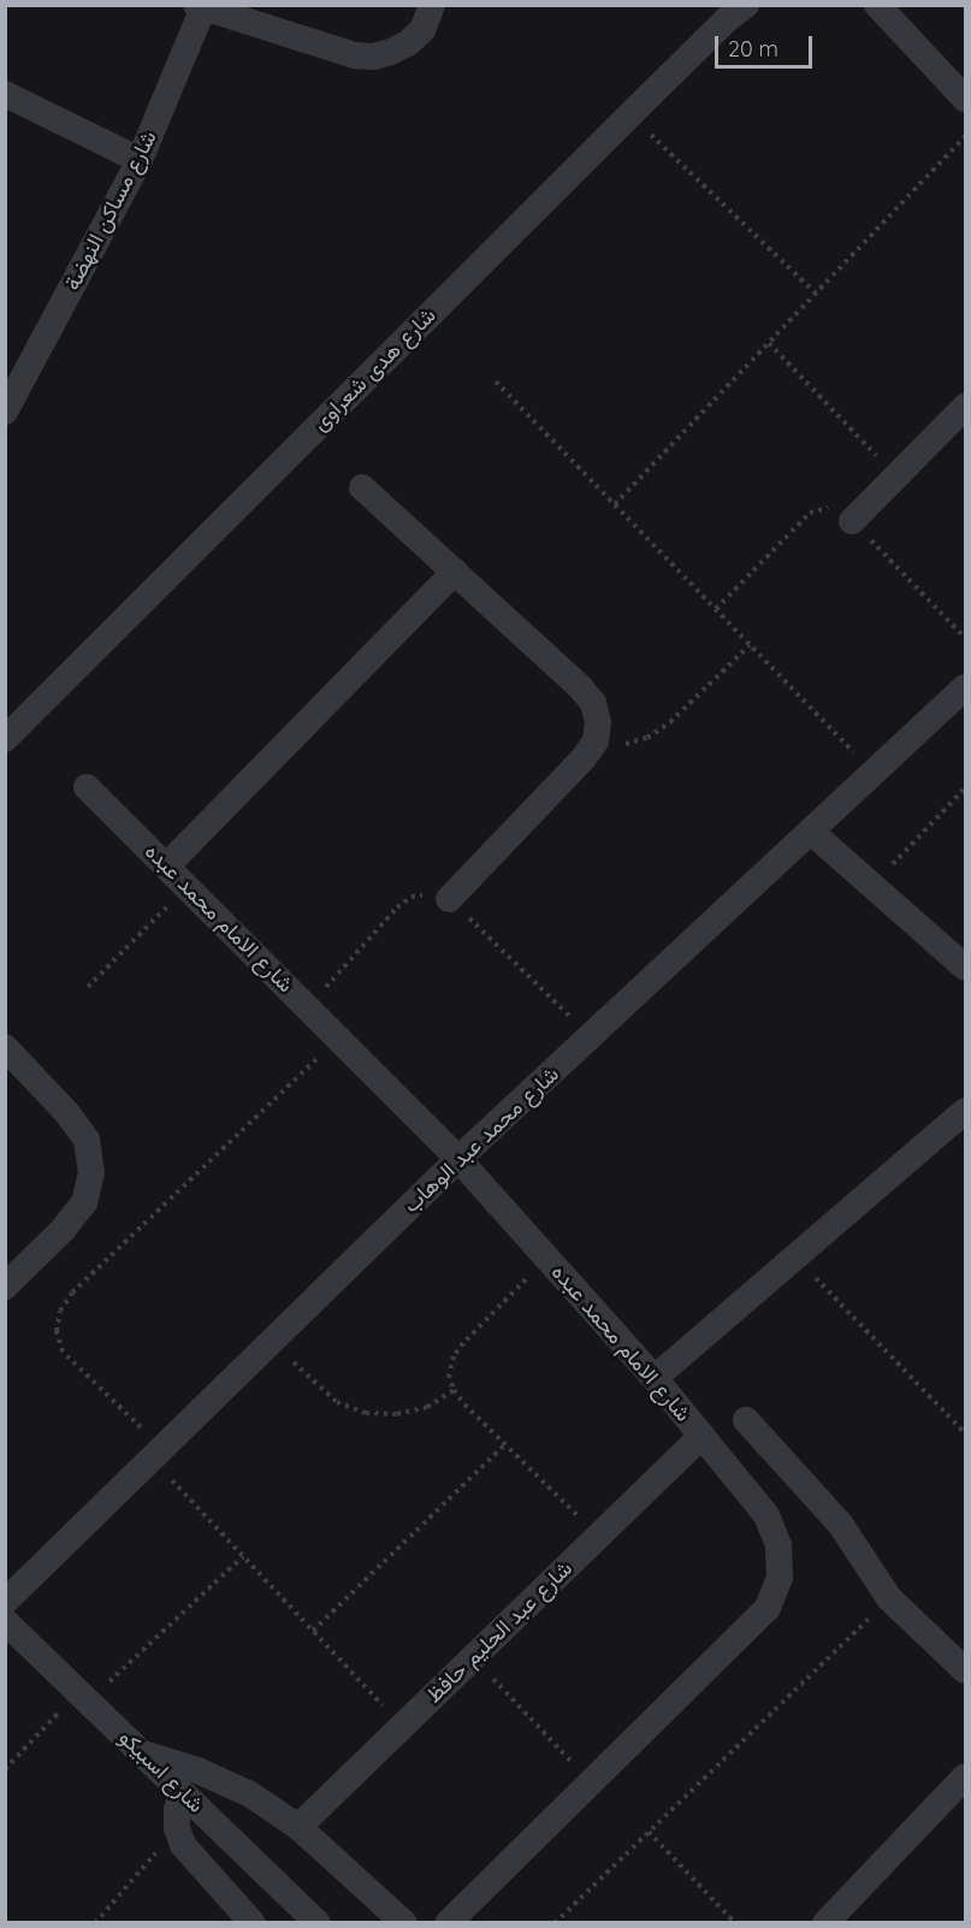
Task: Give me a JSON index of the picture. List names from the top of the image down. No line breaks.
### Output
{"streets":{"street":["شارع مساكن النهضة","شارع هدى شعراوى","شارع الامام محمد عبده","شارع محمد عبد الوهاب","شارع عبد الحليم حافظ","شارع اسبيكو"]},"crossings":[["شارع الامام محمد عبده","شارع محمد عبد الوهاب"],["شارع الامام محمد عبده","شارع عبد الحليم حافظ"]],"scale_bar":"20 m"}
